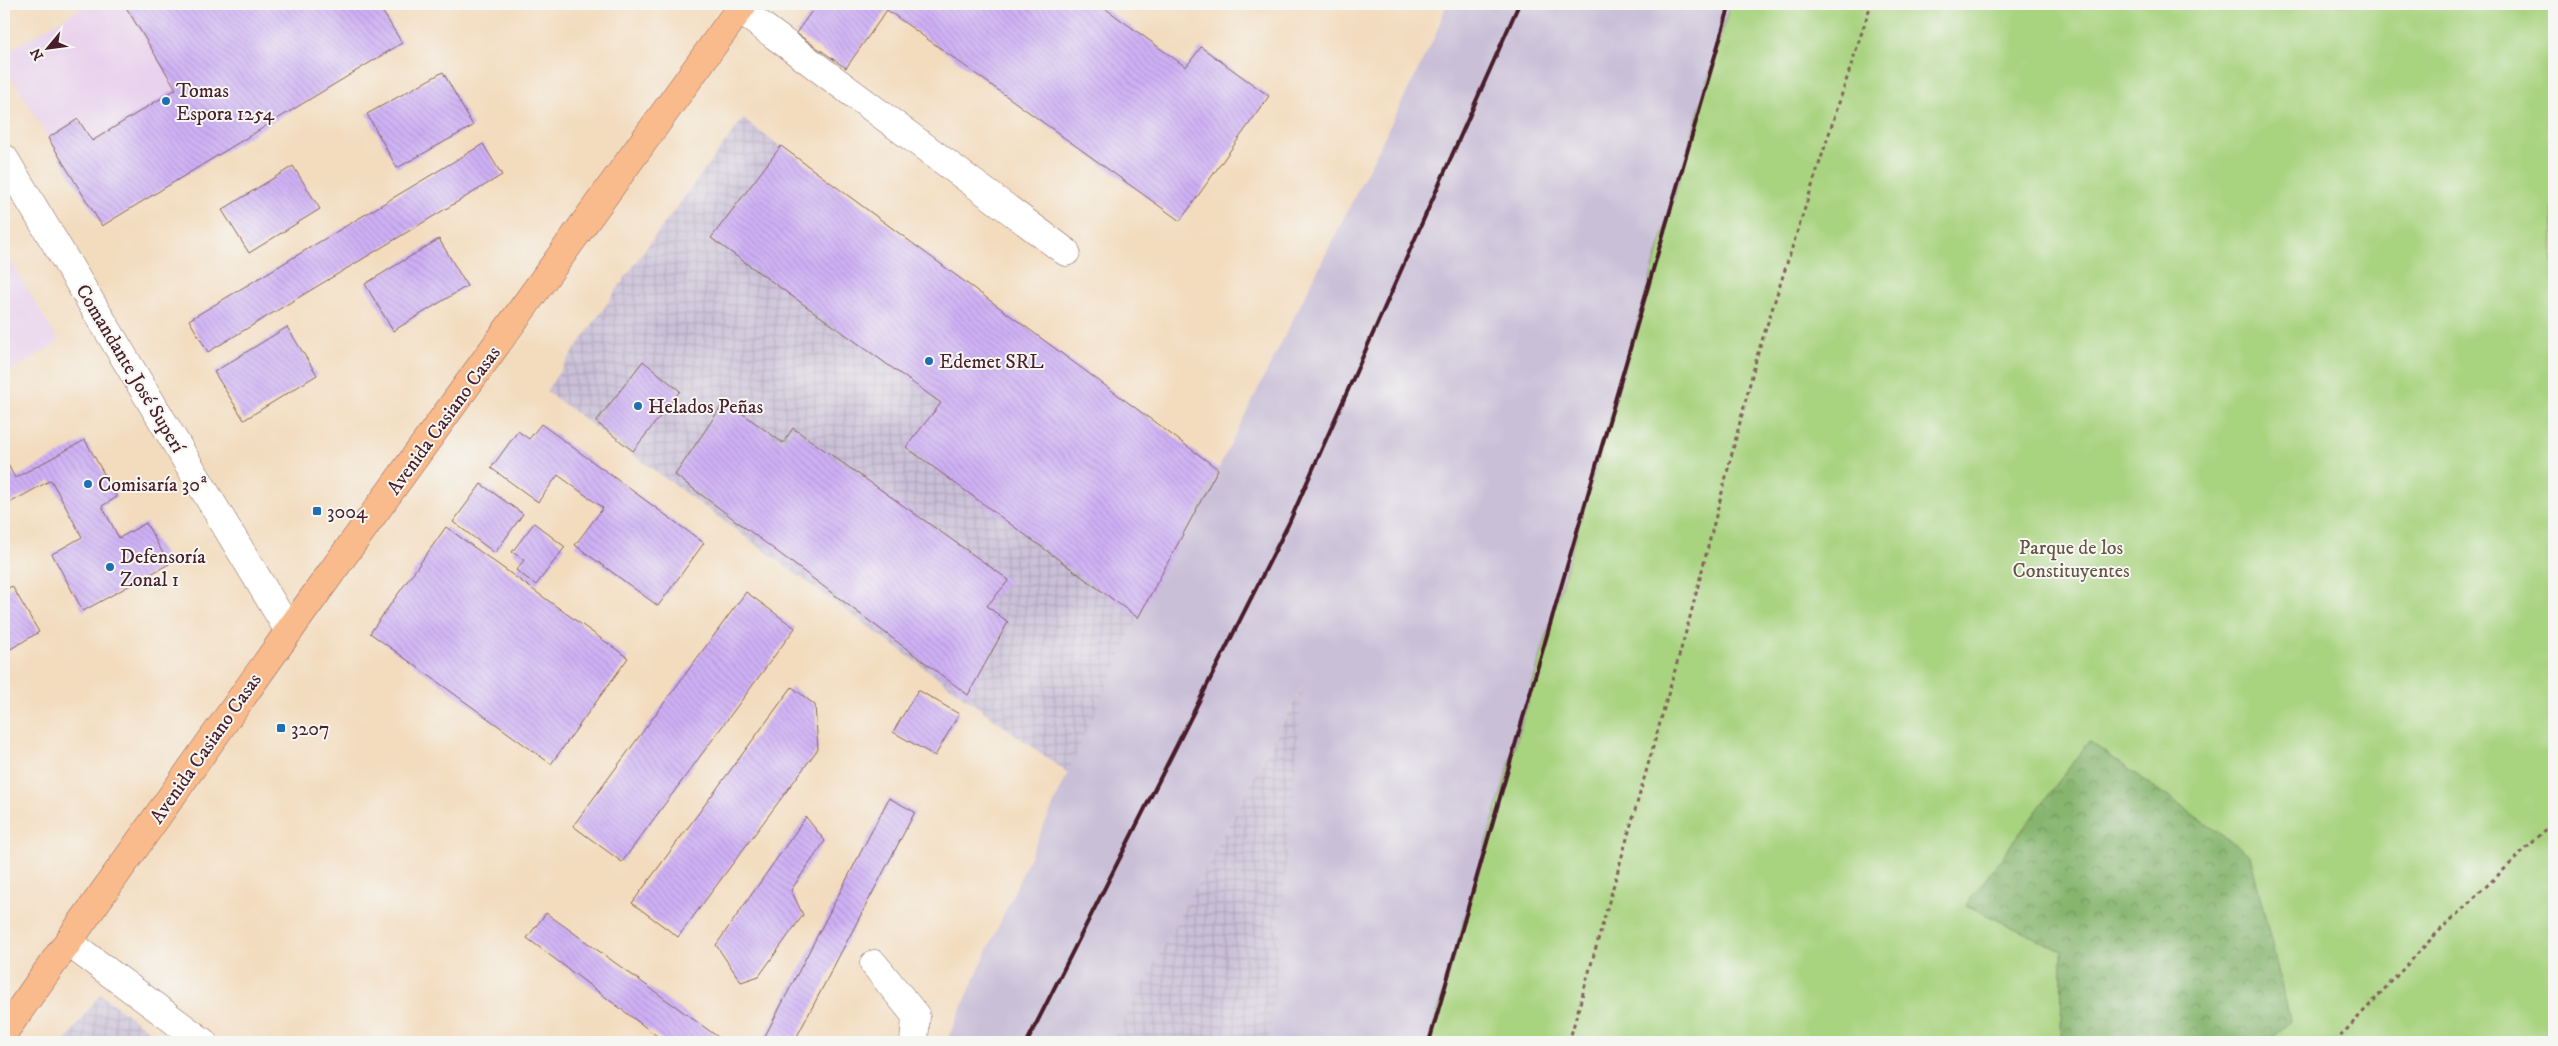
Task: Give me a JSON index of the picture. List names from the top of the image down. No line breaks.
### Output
{"streets":{"main road":["Avenida Casiano Casas"],"street":["Comandante José Superí"]},"crossings":[["Comandante José Superí","Avenida Casiano Casas"]],"parks":["Parque de los Constituyentes"],"places":{"other":["Tomas Espora 1254","Edemet SRL","Helados Peñas","Comisaría 30ª","Defensoría Zonal 1"],"transit":["3004","3207"]},"north":"bottom left"}
